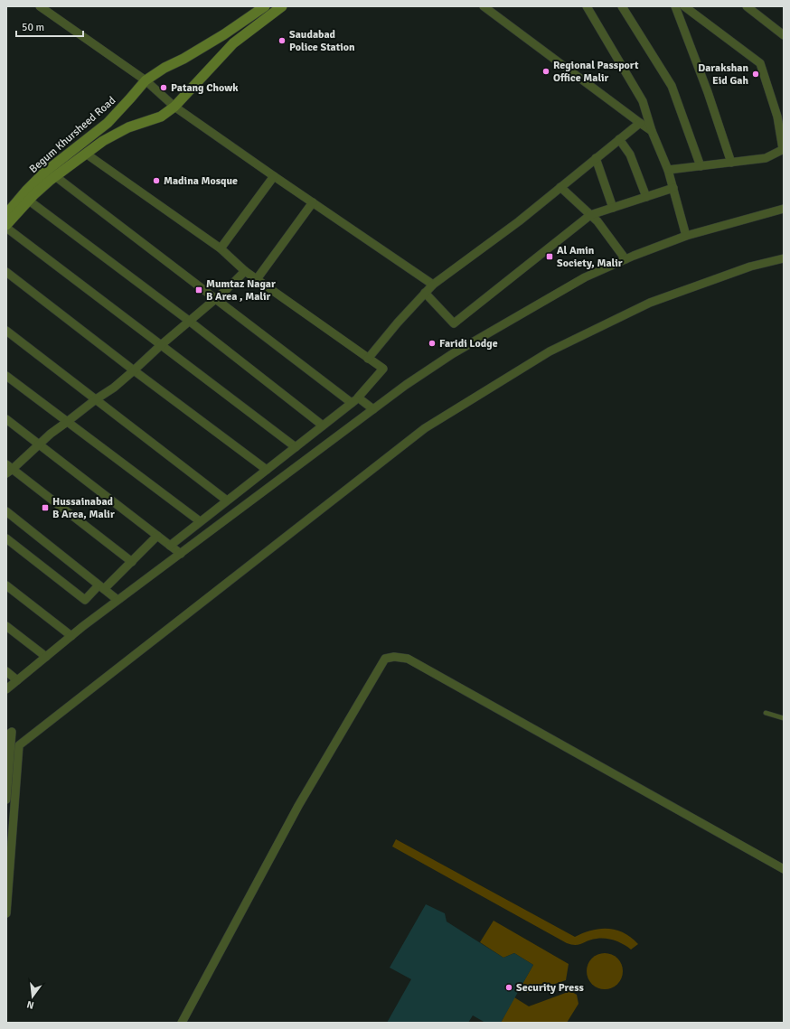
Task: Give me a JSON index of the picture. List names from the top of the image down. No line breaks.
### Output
{"streets":{"main road":["Begum Khursheed Road"]},"places":{"other":["Saudabad Police Station","Regional Passport Office Malir","Darakshan Eid Gah","Patang Chowk","Madina Mosque","Faridi Lodge","Security Press"],"transit":["Al Amin Society, Malir","Mumtaz Nagar B Area , Malir","Hussainabad B Area, Malir"]},"scale_bar":"50 m","north":"bottom"}
